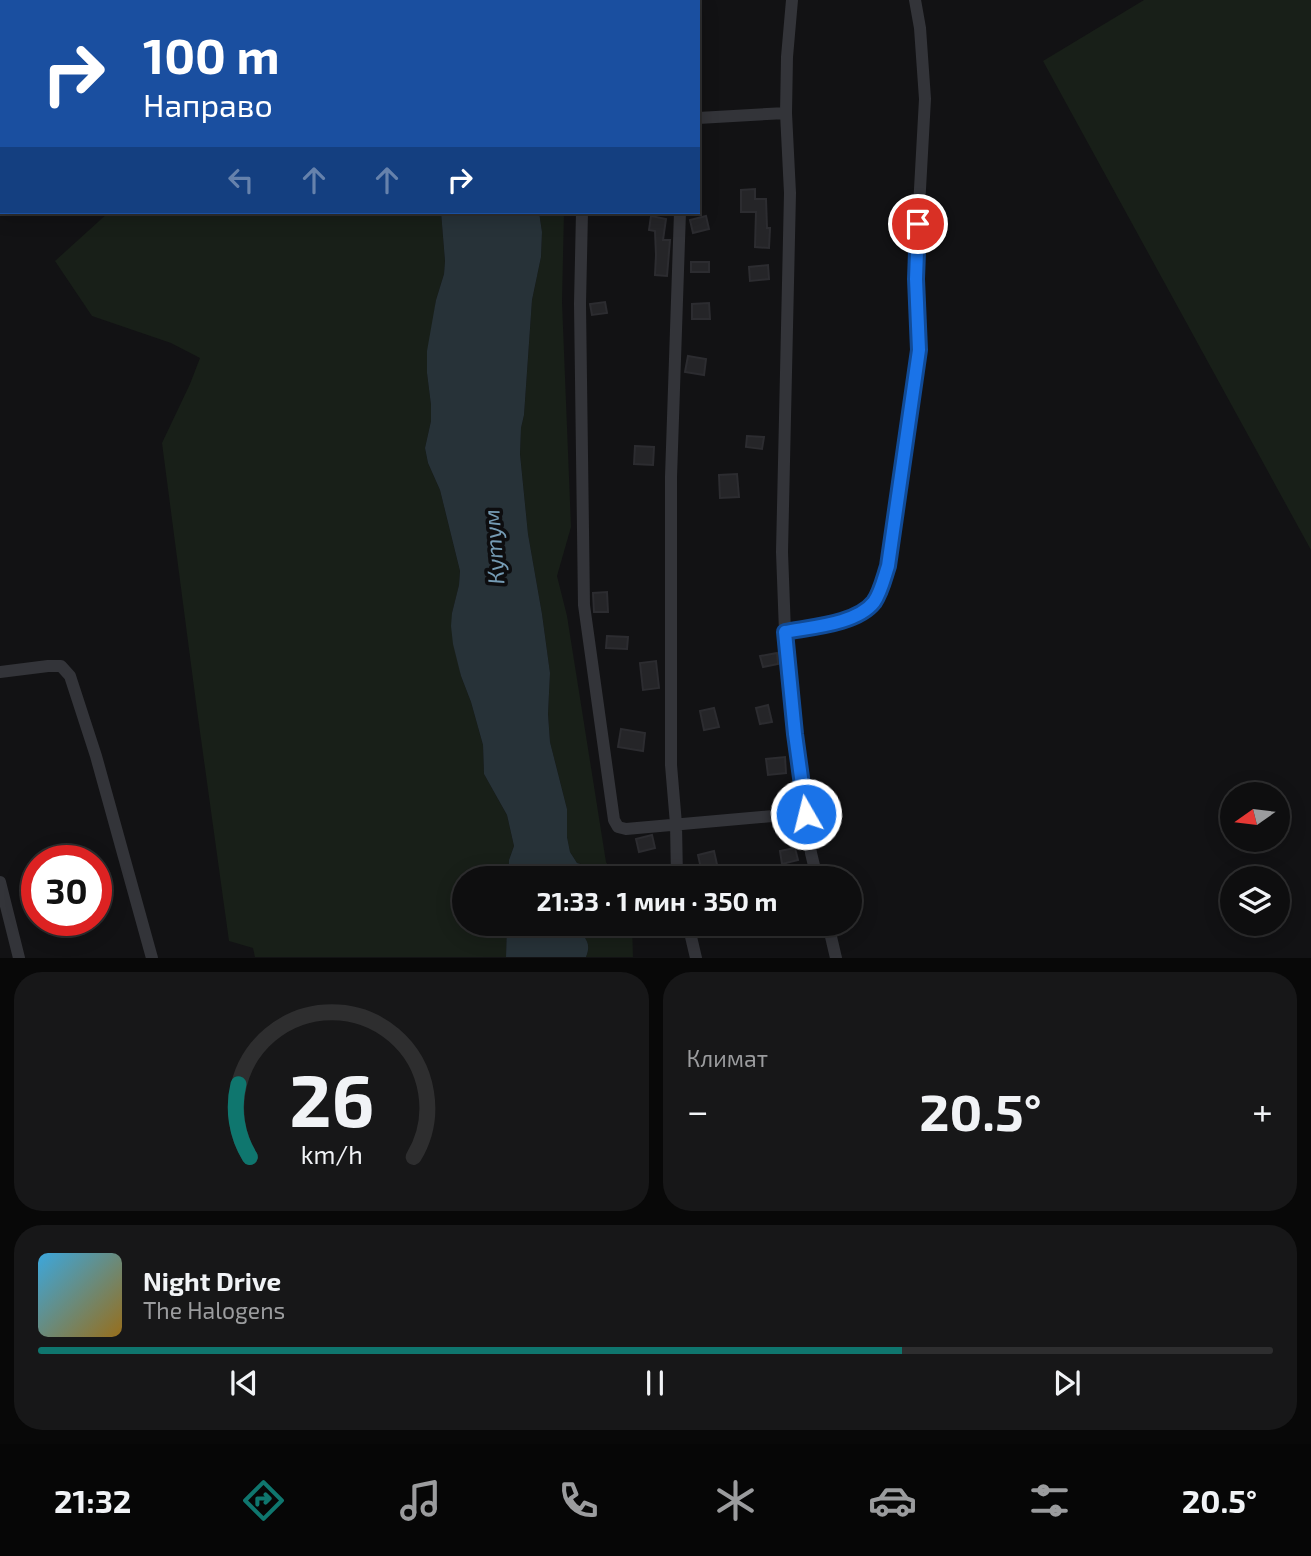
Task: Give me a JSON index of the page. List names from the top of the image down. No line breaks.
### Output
{"water":["Кутум"],"north":"left","page":{"turn":["100 m","Направо"],"limit":"30","trip":"21:33 · 1 мин · 350 m","tile":"Климат","heat":["−","20.5°","+"],"song":["Night Drive","The Halogens"],"tabs":["21:32","20.5°"],"gauge":["26","km/h"]}}
